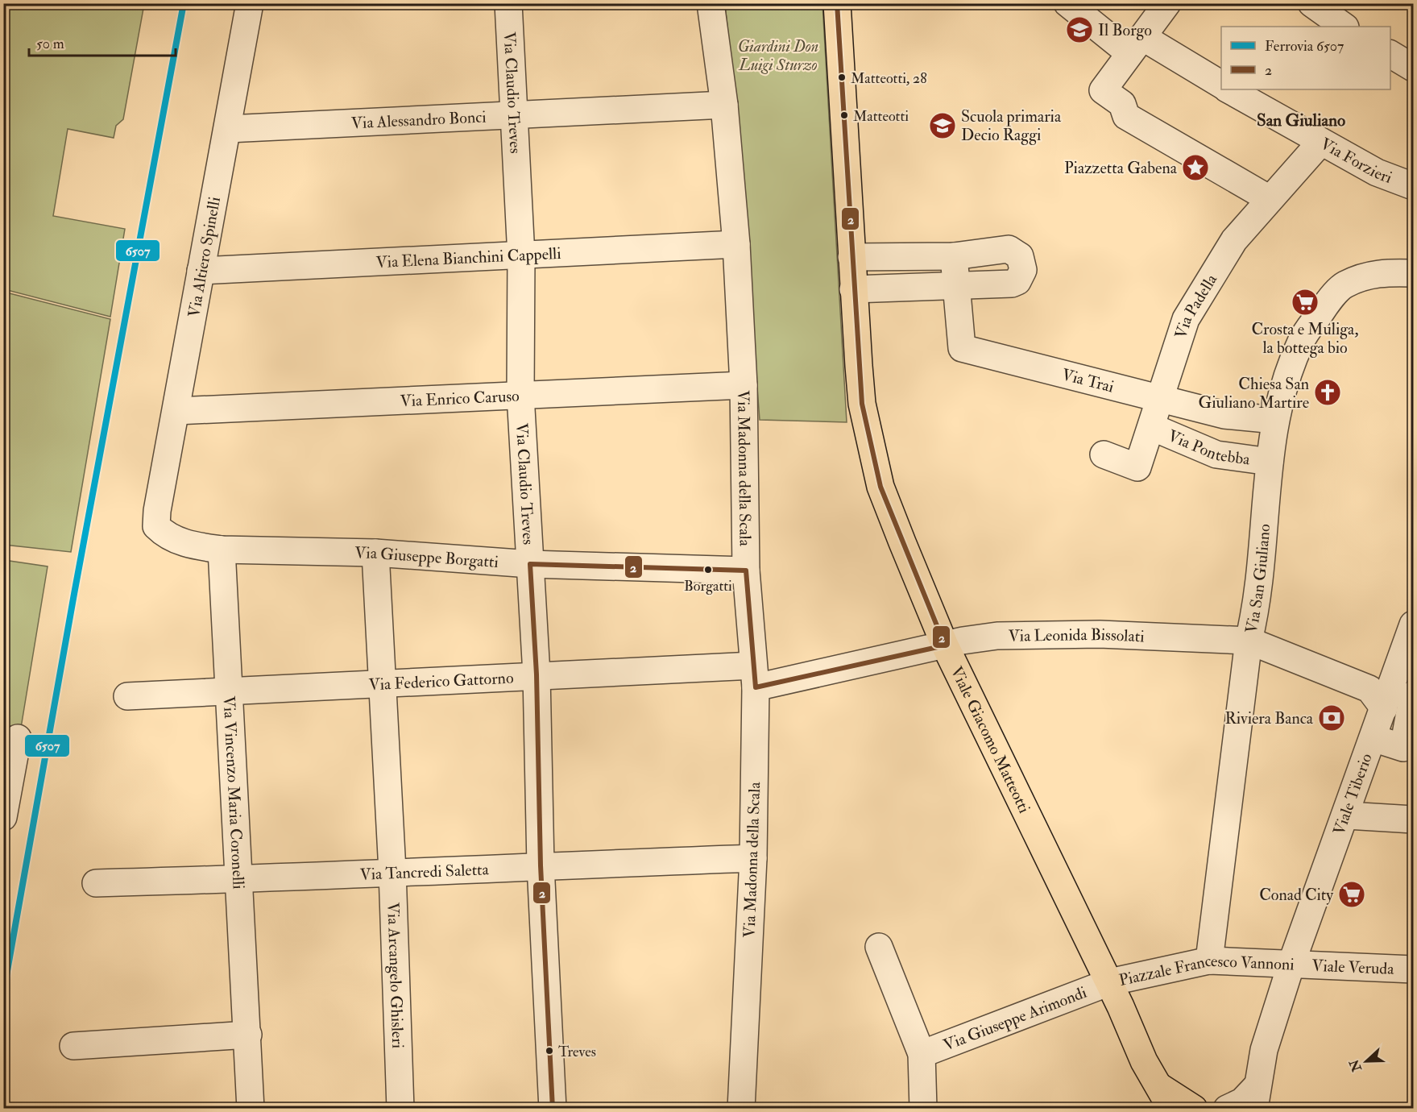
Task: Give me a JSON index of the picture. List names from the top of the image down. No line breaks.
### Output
{"streets":{"main road":["Viale Giacomo Matteotti","Piazzale Francesco Vannoni"],"street":["Via Claudio Treves","Via Alessandro Bonci","Via Forzieri","Via Altiero Spinelli","Via Elena Bianchini Cappelli","Via Padella","Via Trai","Via Enrico Caruso","Via Pontebba","Via Madonna della Scala","Via Giuseppe Borgatti","Via San Giuliano","Via Leonida Bissolati","Via Federico Gattorno","Via Vincenzo Maria Coronelli","Viale Tiberio","Via Tancredi Saletta","Viale Veruda","Via Arcangelo Ghisleri","Via Giuseppe Arimondi"]},"crossings":[["Via Claudio Treves","Via Alessandro Bonci"],["Via Claudio Treves","Via Elena Bianchini Cappelli"],["Via Claudio Treves","Via Enrico Caruso"],["Via Claudio Treves","Via Giuseppe Borgatti"],["Via Claudio Treves","Via Federico Gattorno"],["Via Claudio Treves","Via Tancredi Saletta"],["Via Alessandro Bonci","Via Altiero Spinelli"],["Via Alessandro Bonci","Via Madonna della Scala"],["Via Forzieri","Via Padella"],["Via Altiero Spinelli","Via Elena Bianchini Cappelli"],["Via Altiero Spinelli","Via Enrico Caruso"],["Via Altiero Spinelli","Via Giuseppe Borgatti"],["Via Elena Bianchini Cappelli","Via Madonna della Scala"],["Via Padella","Via Trai"],["Via Padella","Via Pontebba"],["Via Trai","Via San Giuliano"],["Via Enrico Caruso","Via Madonna della Scala"],["Via Pontebba","Via San Giuliano"],["Via Madonna della Scala","Via Giuseppe Borgatti"],["Via Madonna della Scala","Via Leonida Bissolati"],["Via Madonna della Scala","Via Federico Gattorno"],["Via Madonna della Scala","Via Tancredi Saletta"],["Via Giuseppe Borgatti","Via Vincenzo Maria Coronelli"],["Via Giuseppe Borgatti","Via Arcangelo Ghisleri"],["Via San Giuliano","Via Leonida Bissolati"],["Via San Giuliano","Piazzale Francesco Vannoni"],["Via Leonida Bissolati","Via Federico Gattorno"],["Via Leonida Bissolati","Viale Giacomo Matteotti"],["Via Leonida Bissolati","Viale Tiberio"],["Via Federico Gattorno","Via Vincenzo Maria Coronelli"],["Via Federico Gattorno","Via Arcangelo Ghisleri"],["Viale Giacomo Matteotti","Piazzale Francesco Vannoni"],["Viale Giacomo Matteotti","Via Giuseppe Arimondi"],["Via Vincenzo Maria Coronelli","Via Tancredi Saletta"],["Viale Tiberio","Viale Veruda"],["Viale Tiberio","Piazzale Francesco Vannoni"],["Via Tancredi Saletta","Via Arcangelo Ghisleri"],["Viale Veruda","Piazzale Francesco Vannoni"],["Piazzale Francesco Vannoni","Via Giuseppe Arimondi"]],"districts":["San Giuliano"],"parks":["Giardini Don Luigi Sturzo"],"places":{"school or university":["Il Borgo","Scuola primaria Decio Raggi"],"other":["Matteotti, 28","Matteotti","Borgatti","Treves"],"place":["Piazzetta Gabena"],"supermarket":["Crosta e Muliga, la bottega bio","Conad City"],"church":["Chiesa San Giuliano Martire"],"bank":["Riviera Banca"]},"lines":["rail line 6507","transit line 2"],"legend":["Ferrovia 6507","2"],"scale_bar":"50 m","north":"left"}
